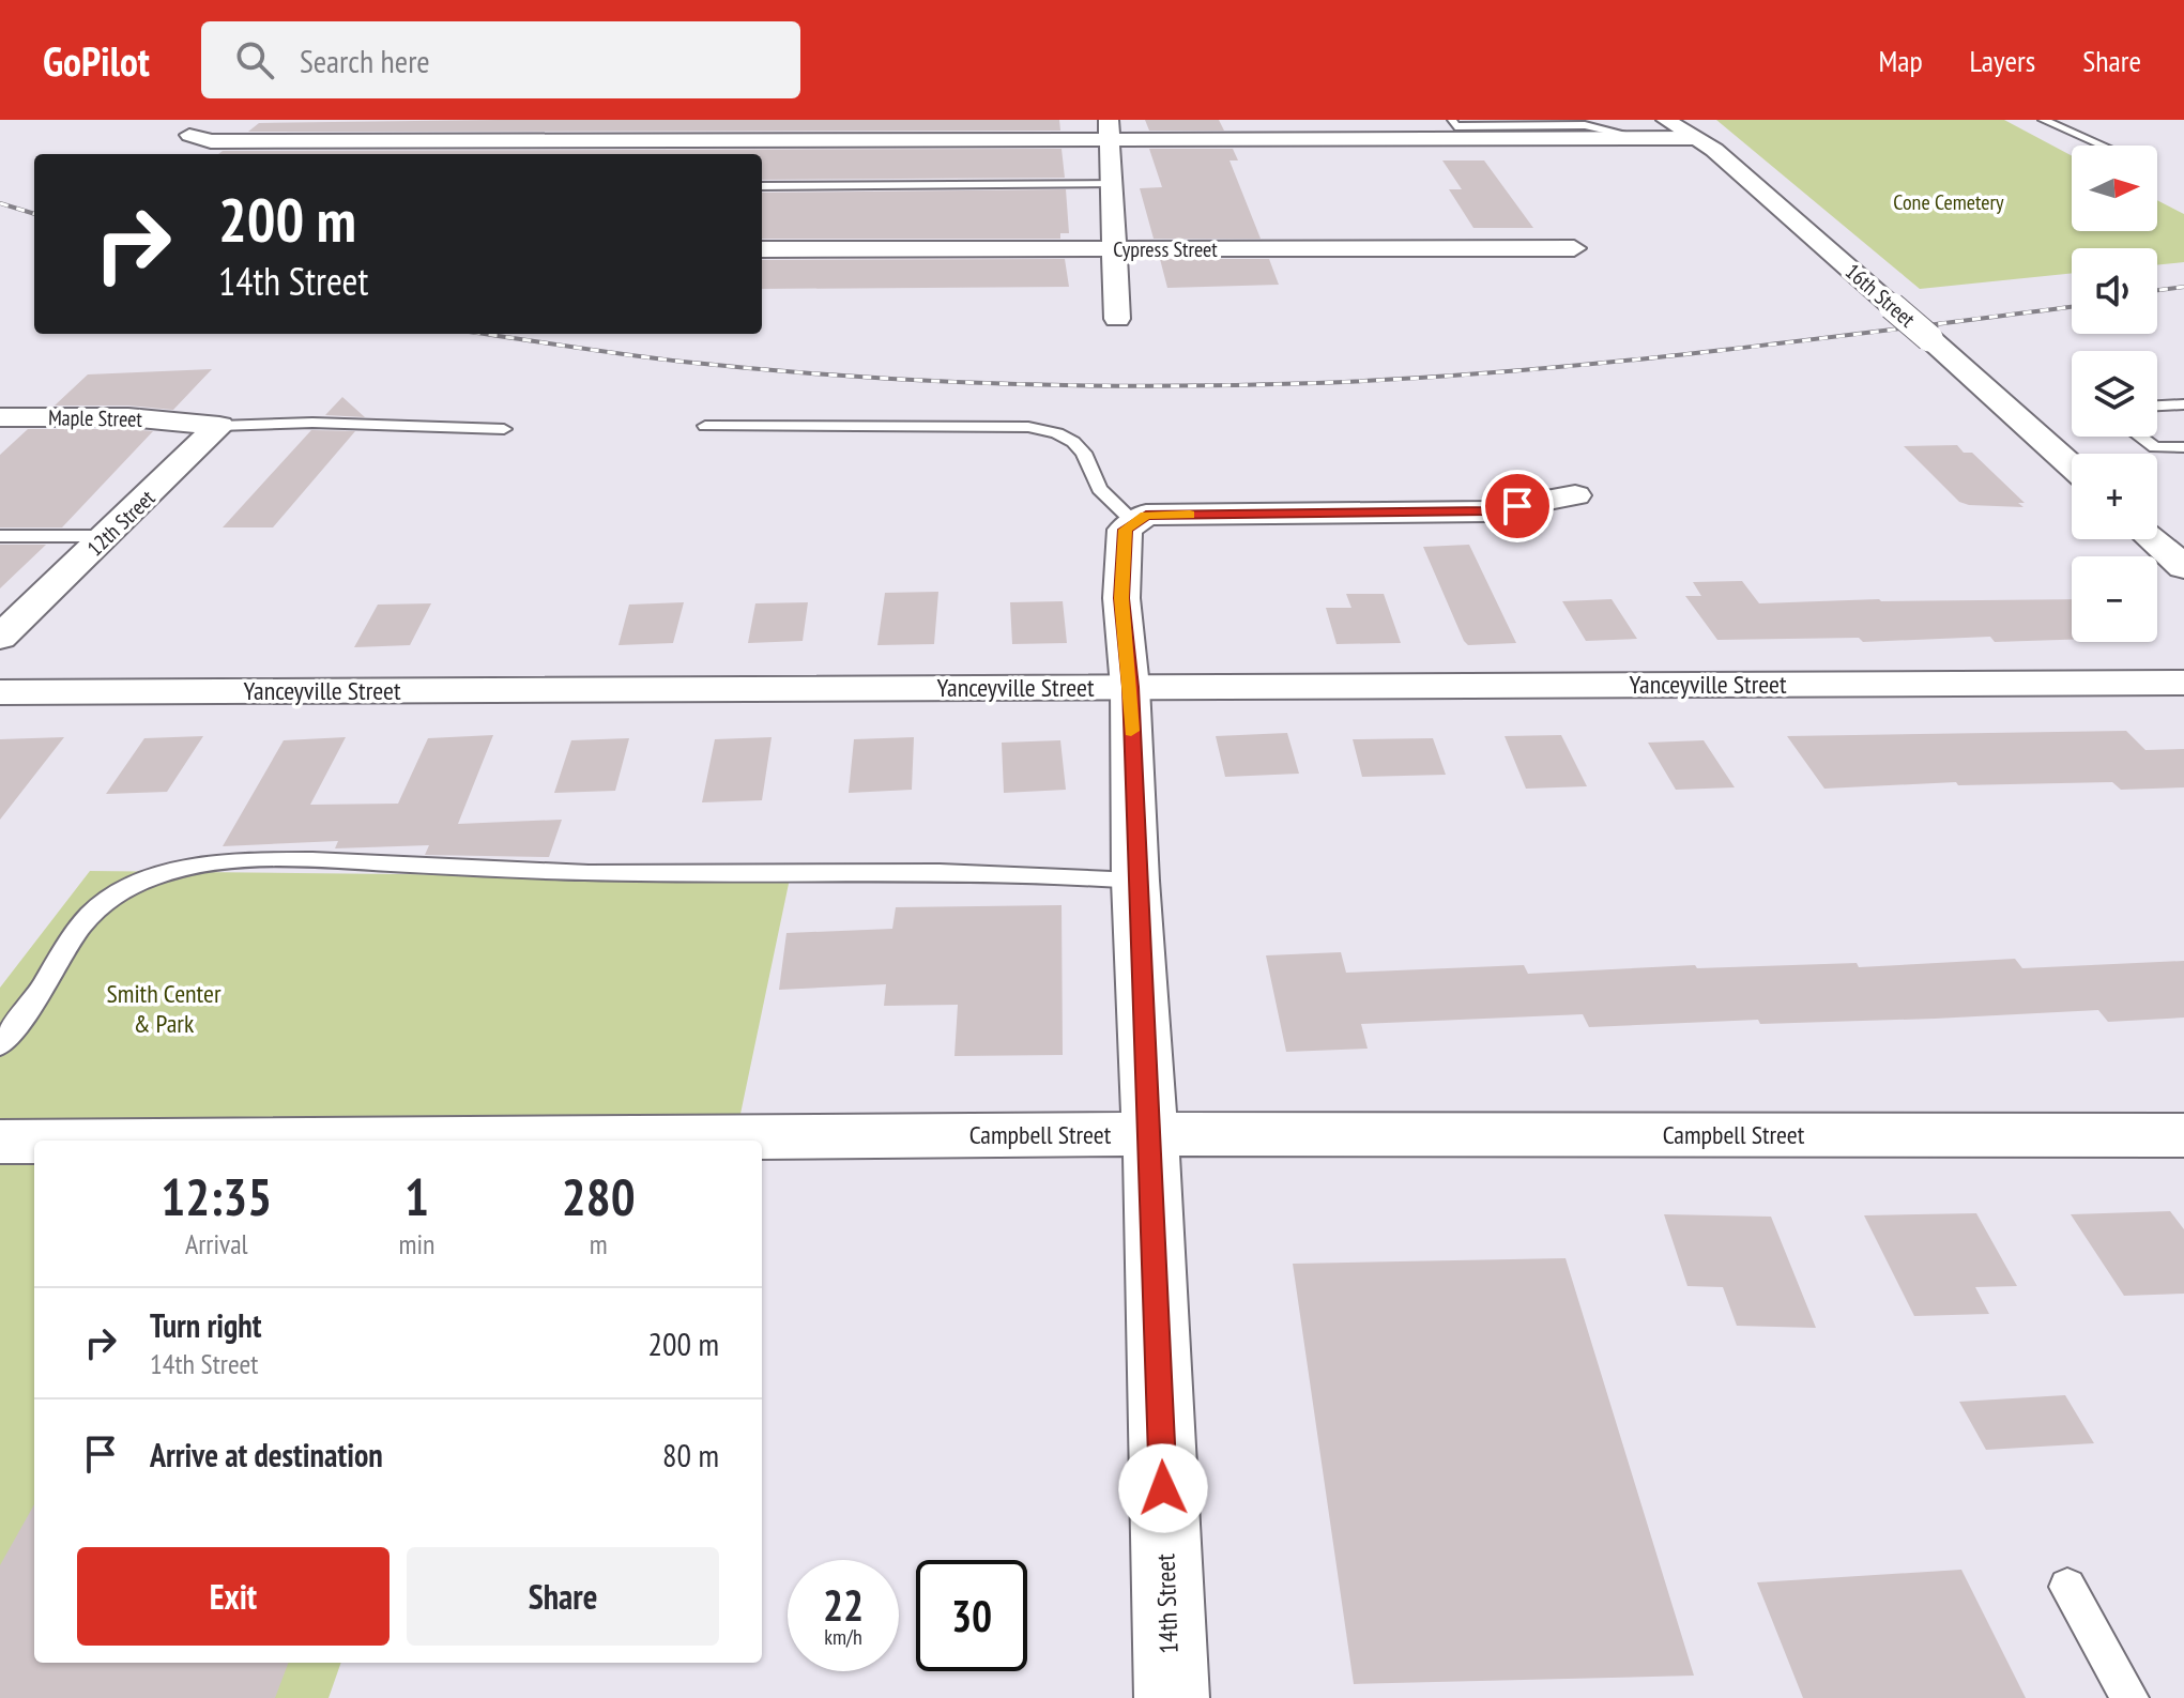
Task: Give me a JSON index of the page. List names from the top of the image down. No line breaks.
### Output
{"streets":{"street":["Cypress Street","16th Street","Maple Street","12th Street","Yanceyville Street","Campbell Street","14th Street"]},"crossings":[["Maple Street","12th Street"],["Yanceyville Street","14th Street"],["Campbell Street","14th Street"]],"parks":["Cone Cemetery","Smith Center & Park"],"north":"right","page":{"header":"GoPilot","search":"Search here","nav":["Map","Layers","Share"],"map_buttons":["+","−"],"turn":["200 m","14th Street"],"eta":["12:35","Arrival","1","min","280","m"],"list":[{"name":"Turn right","note":"14th Street","value":"200 m"},{"name":"Arrive at destination","value":"80 m"}],"buttons":["Exit","Share"],"speed":"22 km/h","limit":"30"}}
